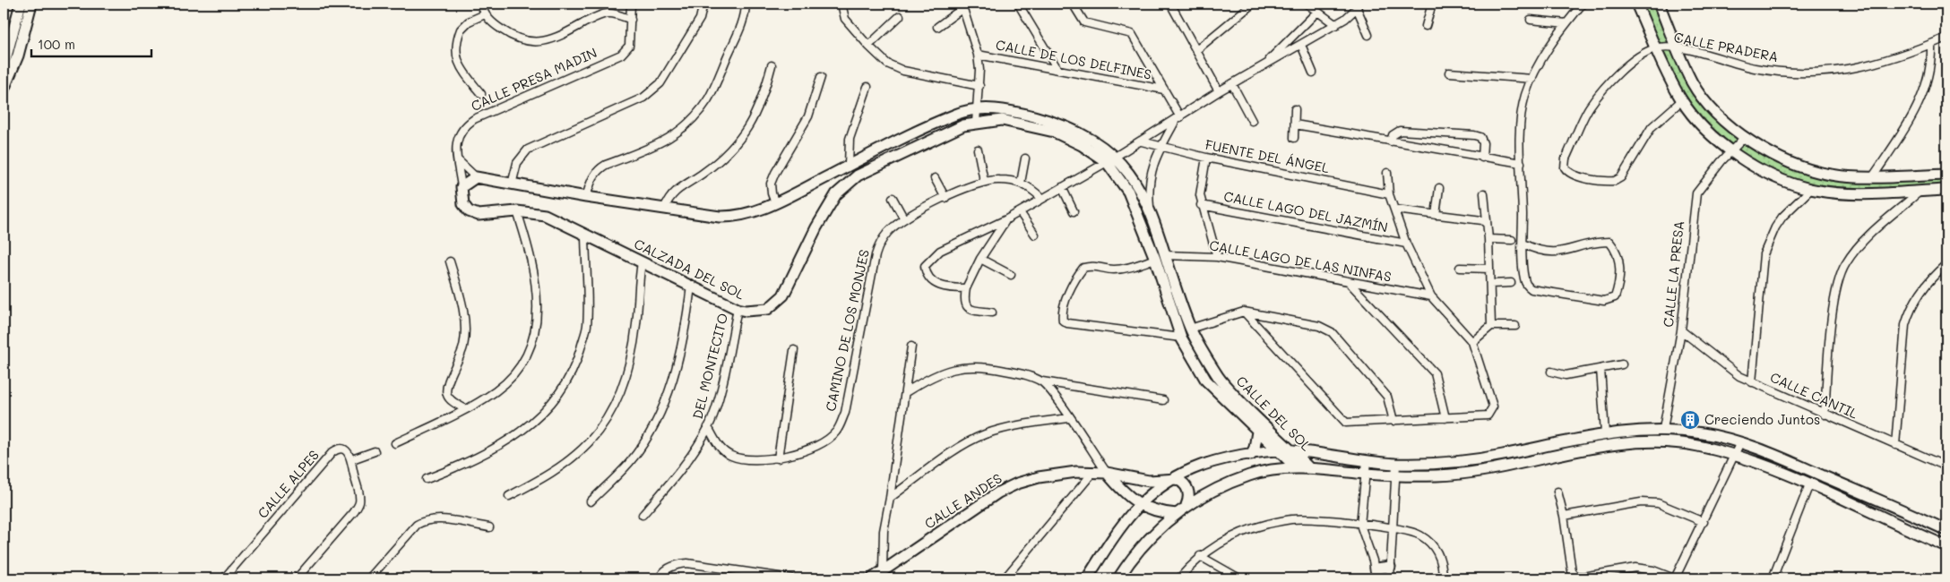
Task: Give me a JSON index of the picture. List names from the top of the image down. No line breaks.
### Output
{"streets":{"main road":["CALZADA DEL SOL","CALLE DEL SOL","CALLE ANDES"],"street":["CALLE PRADERA","CALLE DE LOS DELFINES","CALLE PRESA MADIN","FUENTE DEL ÁNGEL","CALLE LAGO DEL JAZMÍN","CALLE LAGO DE LAS NINFAS","CALLE LA PRESA","CAMINO DE LOS MONJES","DEL MONTECITO","CALLE CANTIL","CALLE ALPES"]},"crossings":[["CALLE PRESA MADIN","CALZADA DEL SOL"],["CALLE LAGO DE LAS NINFAS","CALZADA DEL SOL"],["CALLE LAGO DE LAS NINFAS","CALLE DEL SOL"],["CALZADA DEL SOL","DEL MONTECITO"],["CALZADA DEL SOL","CALLE DEL SOL"],["CALLE LA PRESA","CALLE CANTIL"],["CAMINO DE LOS MONJES","DEL MONTECITO"]],"places":{"building":["Creciendo Juntos"]},"scale_bar":"100 m"}
